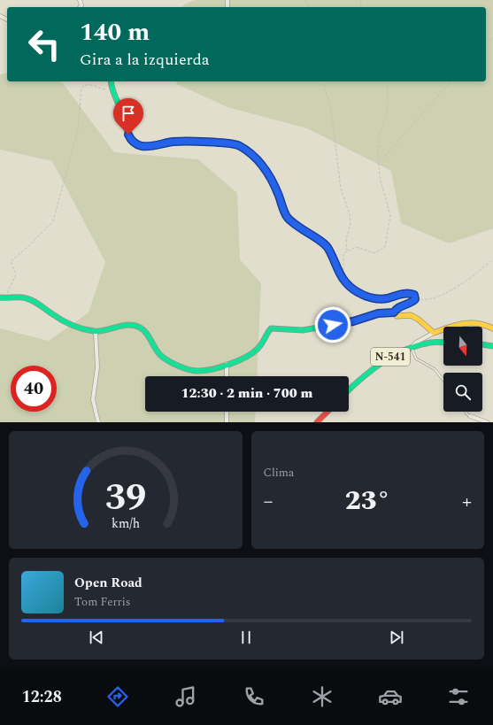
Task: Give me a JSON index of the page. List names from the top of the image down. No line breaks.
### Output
{"streets":{"main road":["N-541"]},"north":"bottom","page":{"turn":["140 m","Gira a la izquierda"],"limit":"40","trip":"12:30 · 2 min · 700 m","tile":"Clima","heat":["−","23°","+"],"song":["Open Road","Tom Ferris"],"tabs":"12:28","gauge":["39","km/h"]}}
